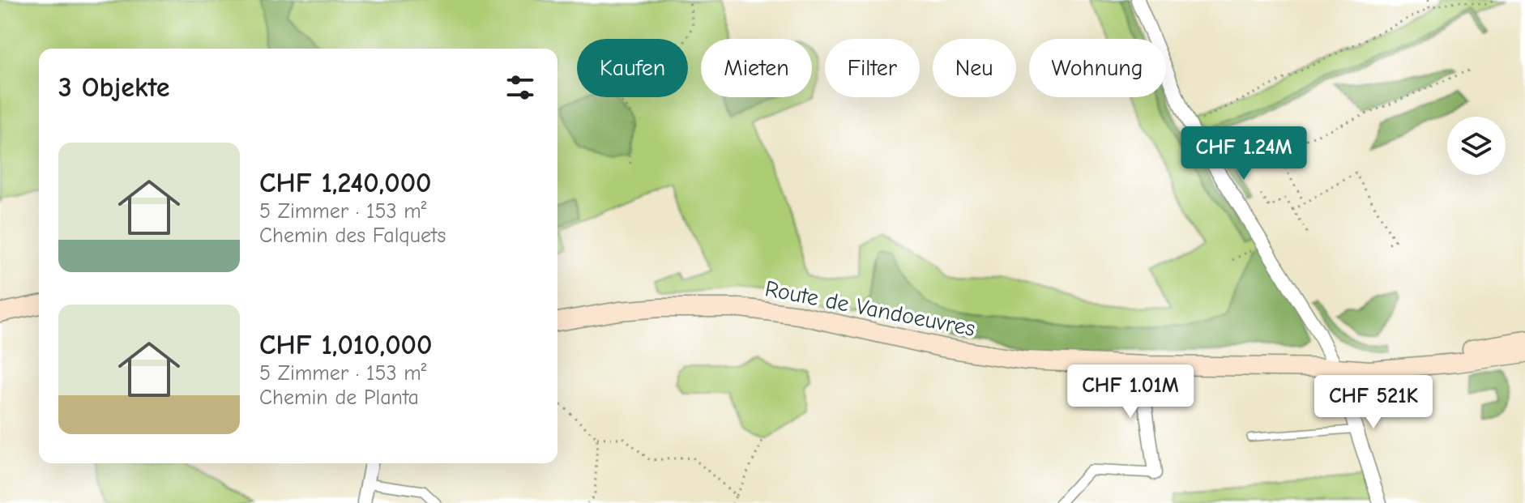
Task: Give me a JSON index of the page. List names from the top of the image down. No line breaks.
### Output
{"streets":{"main road":["Route de Vandoeuvres"]},"page":{"chip":["Kaufen","Mieten","Filter","Neu","Wohnung"],"heading":"3 Objekte","price":["CHF 1.24M","CHF 1.01M","CHF 521K"],"list":[{"name":"CHF 1,240,000","note":"5 Zimmer · 153 m² · Chemin des Falquets"},{"name":"CHF 1,010,000","note":"5 Zimmer · 153 m² · Chemin de Planta"}]}}
